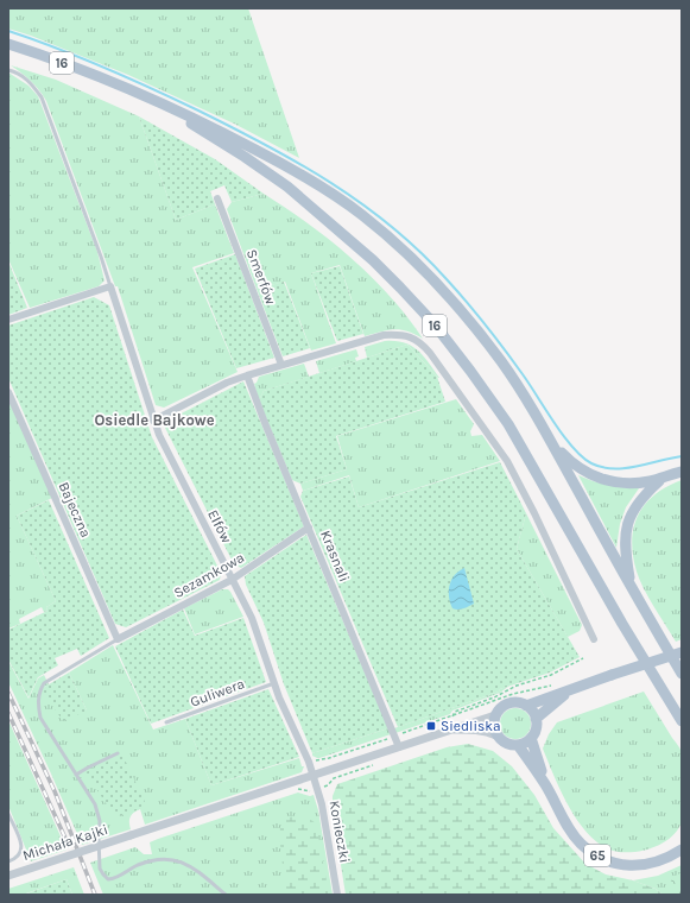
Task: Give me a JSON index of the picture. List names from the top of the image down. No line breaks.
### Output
{"streets":{"main road":["16","65"],"street":["Smerfów","Bajeczna","Elfów","Krasnali","Sezamkowa","Konieczki","Michała Kajki"],"lane":["Guliwera"]},"crossings":[["Bajeczna","Sezamkowa"],["Elfów","Sezamkowa"],["Elfów","Guliwera"],["Elfów","Konieczki"],["Elfów","Michała Kajki"],["Krasnali","Sezamkowa"],["Krasnali","Michała Kajki"],["Konieczki","Michała Kajki"],["Michała Kajki","65"]],"districts":["Osiedle Bajkowe"],"places":{"transit":["Siedliska"]}}
